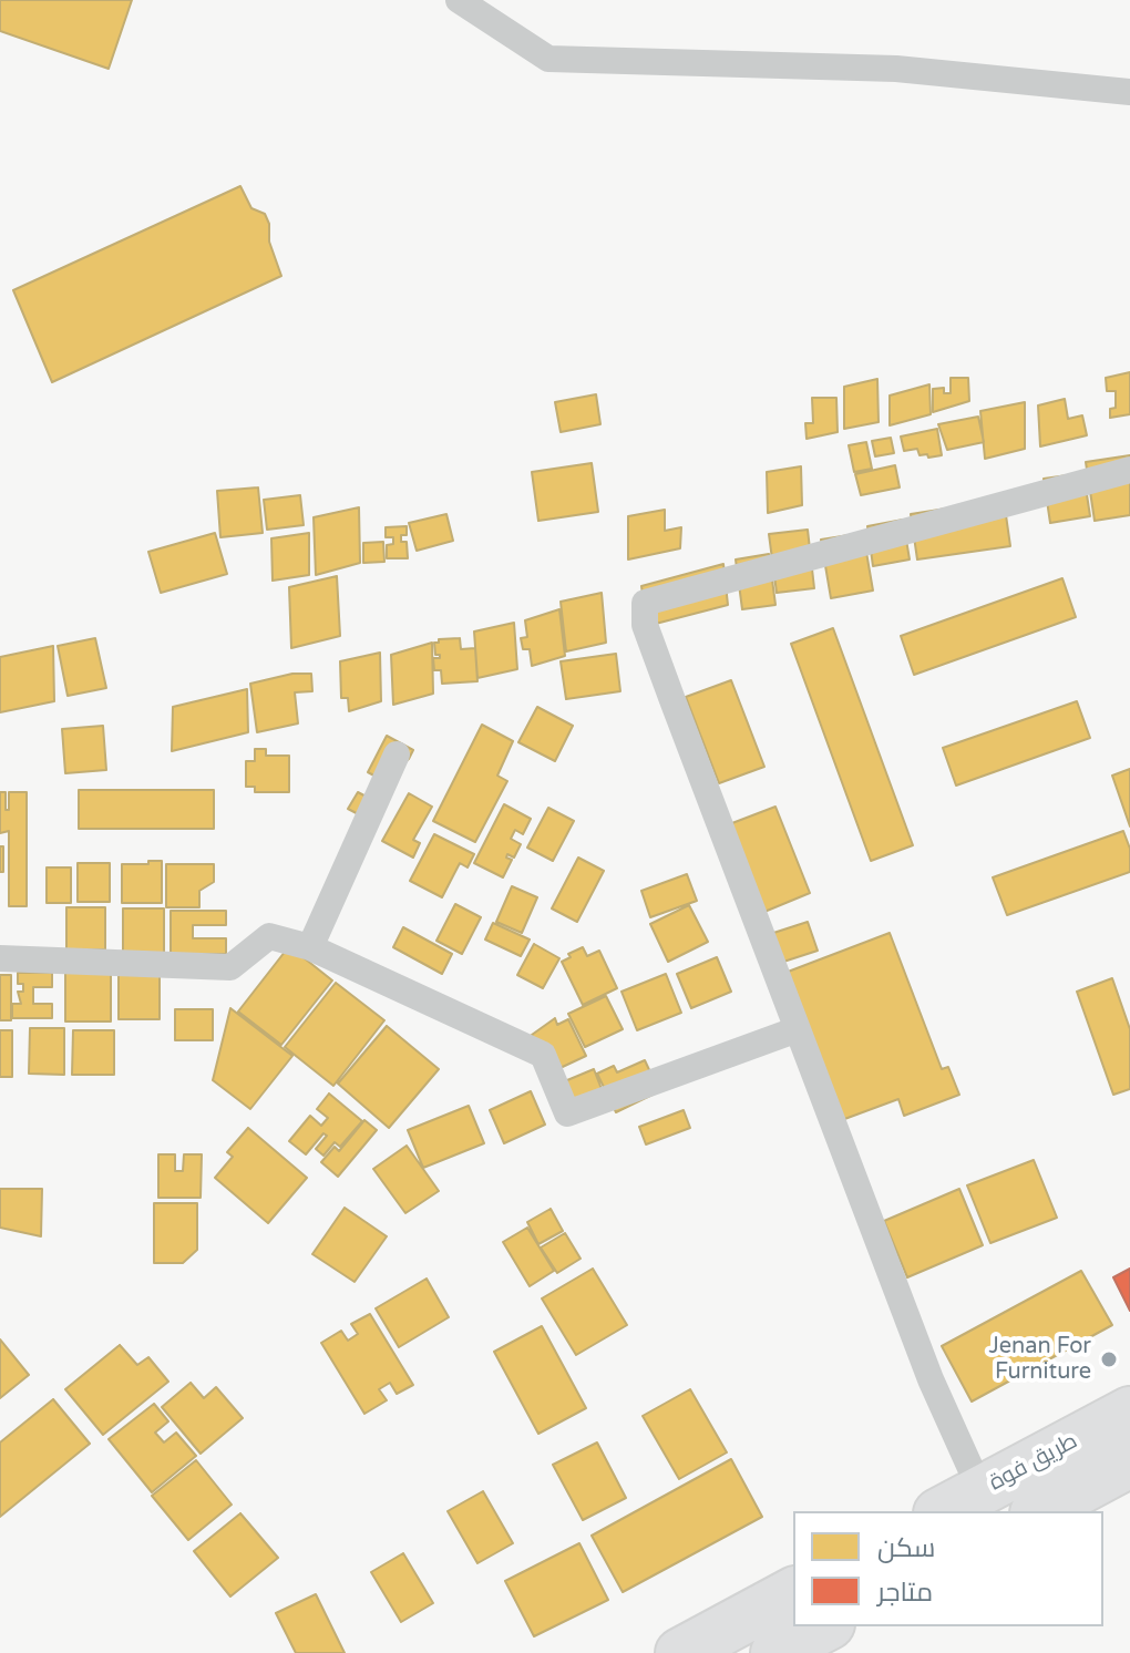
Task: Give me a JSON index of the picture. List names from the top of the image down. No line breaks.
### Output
{"streets":{"highway":["طريق فوة"]},"places":["Jenan For Furniture"],"legend":["سكن","متاجر"]}
